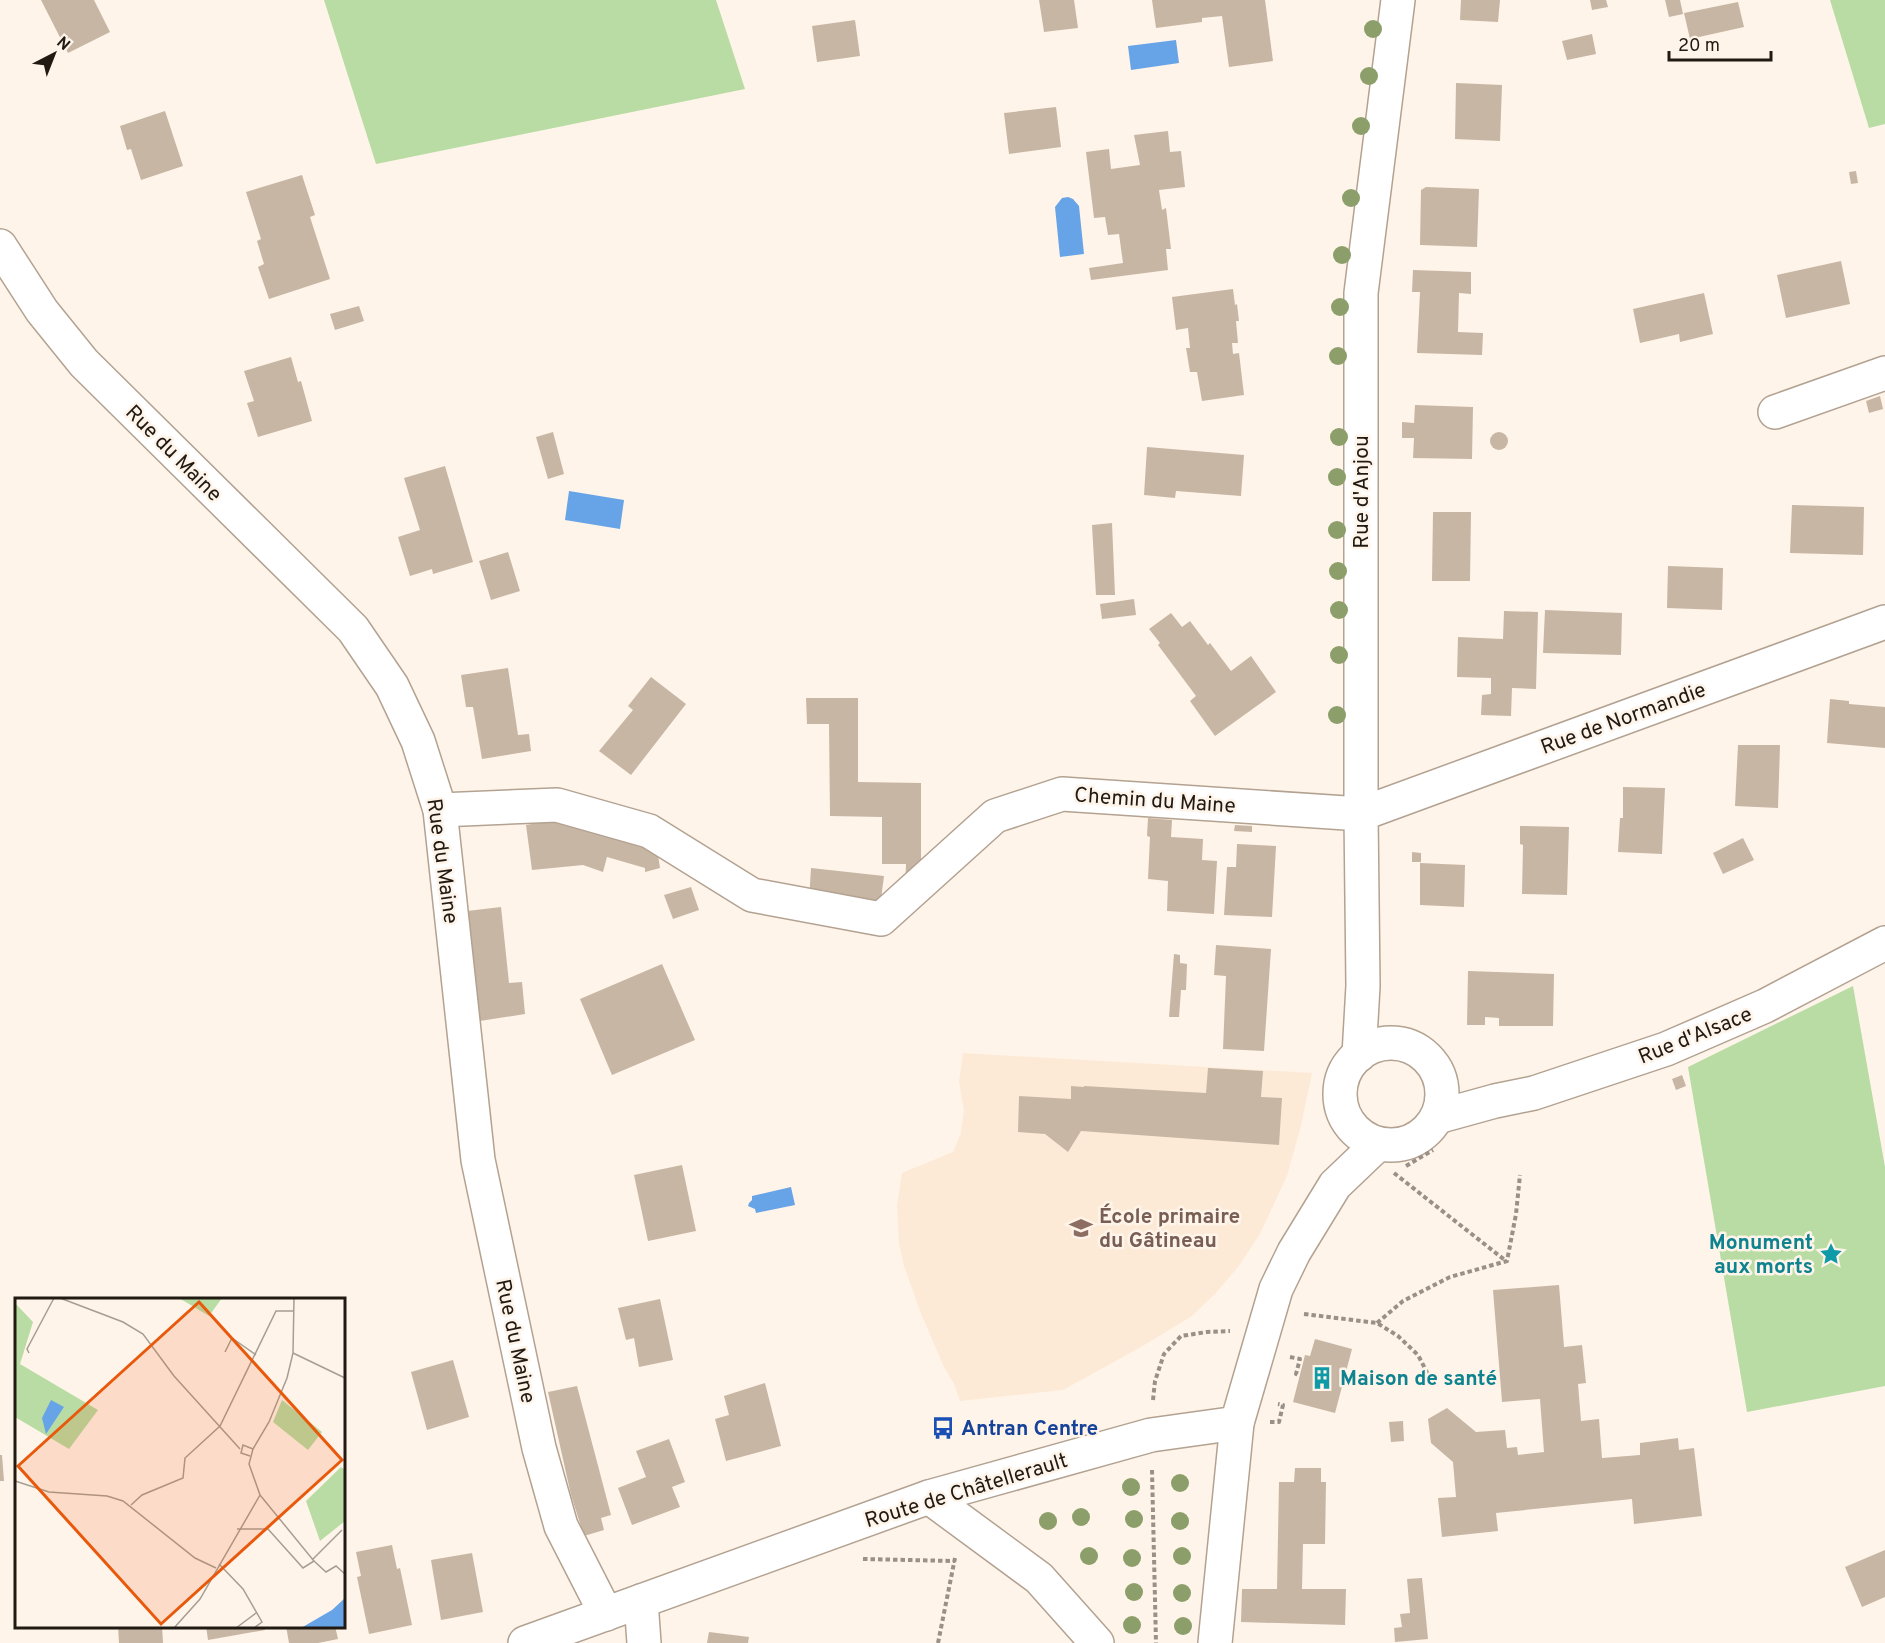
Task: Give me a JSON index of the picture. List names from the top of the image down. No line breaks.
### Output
{"streets":{"street":["Rue du Maine","Rue d'Anjou","Rue de Normandie","Chemin du Maine","Rue d'Alsace","Route de Châtellerault"]},"crossings":[["Rue du Maine","Chemin du Maine"],["Rue du Maine","Route de Châtellerault"],["Rue d'Anjou","Rue de Normandie"],["Rue d'Anjou","Chemin du Maine"],["Rue d'Anjou","Rue d'Alsace"],["Rue de Normandie","Chemin du Maine"]],"places":{"school or university":["École primaire du Gâtineau"],"place":["Monument aux morts"],"building":["Maison de santé"],"bus stop":["Antran Centre"]},"scale_bar":"20 m","north":"top right"}
